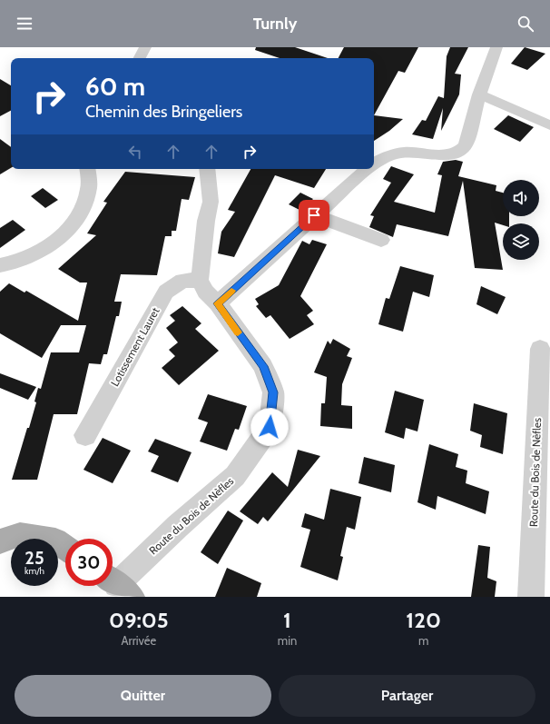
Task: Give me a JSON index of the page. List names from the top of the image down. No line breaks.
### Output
{"streets":{"street":["Lotissement Lauret","Route du Bois de Nèfles"]},"crossings":[["Lotissement Lauret","Route du Bois de Nèfles"]],"page":{"header":"Turnly","turn":["60 m","Chemin des Bringeliers"],"speed":"25 km/h","limit":"30","eta":["09:05","Arrivée","1","min","120","m"],"buttons":["Quitter","Partager"]}}
